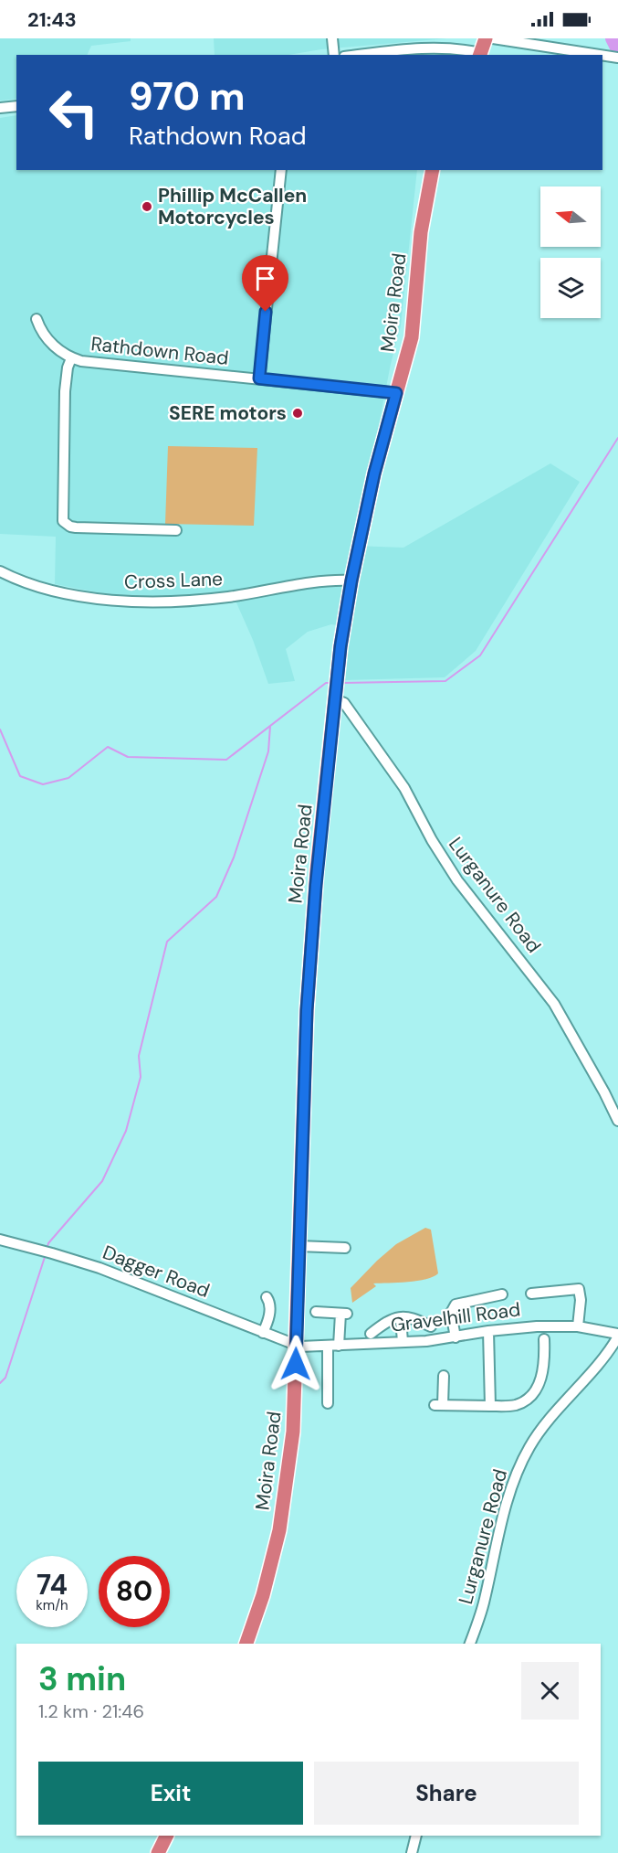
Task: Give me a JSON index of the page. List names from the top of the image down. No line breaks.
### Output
{"streets":{"highway":["Moira Road"],"street":["Rathdown Road","Cross Lane","Lurganure Road","Dagger Road","Gravelhill Road"]},"crossings":[["Moira Road","Rathdown Road"],["Moira Road","Cross Lane"],["Moira Road","Lurganure Road"],["Moira Road","Dagger Road"],["Moira Road","Gravelhill Road"],["Lurganure Road","Gravelhill Road"],["Dagger Road","Gravelhill Road"]],"places":["Phillip McCallen Motorcycles","SERE motors"],"north":"left","page":{"status":"21:43","turn":["970 m","Rathdown Road"],"speed":"74 km/h","limit":"80","heading":["3 min","1.2 km · 21:46"],"buttons":["Exit","Share"]}}
